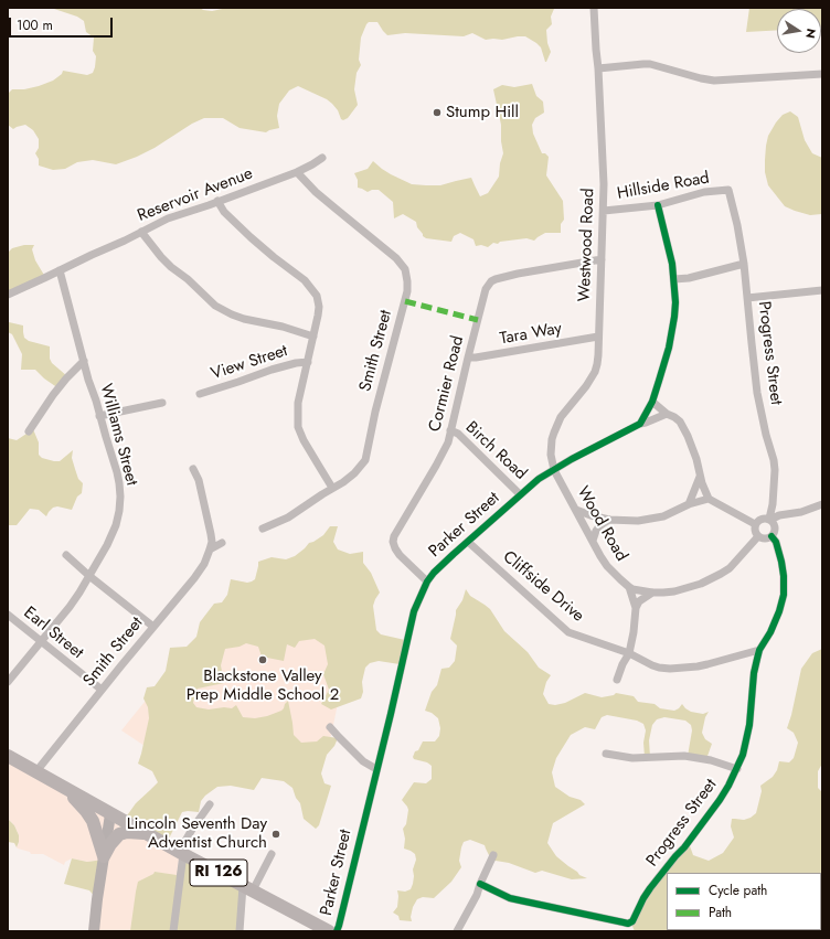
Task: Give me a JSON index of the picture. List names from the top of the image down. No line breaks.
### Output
{"streets":{"main road":["RI 126"],"street":["Hillside Road","Reservoir Avenue","Westwood Road","Tara Way","Smith Street","Progress Street","View Street","Cormier Road","Williams Street","Birch Road","Wood Road","Parker Street","Cliffside Drive","Earl Street"]},"crossings":[["Hillside Road","Westwood Road"],["Hillside Road","Progress Street"],["Reservoir Avenue","Smith Street"],["Reservoir Avenue","Williams Street"],["Westwood Road","Tara Way"],["Westwood Road","Cormier Road"],["Westwood Road","Wood Road"],["Westwood Road","Parker Street"],["Tara Way","Cormier Road"],["Smith Street","Earl Street"],["Smith Street","RI 126"],["Progress Street","Wood Road"],["Progress Street","Cliffside Drive"],["Cormier Road","Birch Road"],["Cormier Road","Parker Street"],["Williams Street","Earl Street"],["Birch Road","Parker Street"],["Wood Road","Parker Street"],["Parker Street","Cliffside Drive"]],"places":["Stump Hill","Blackstone Valley Prep Middle School 2","Lincoln Seventh Day Adventist Church"],"legend":["Cycle path","Path"],"scale_bar":"100 m","north":"right"}
